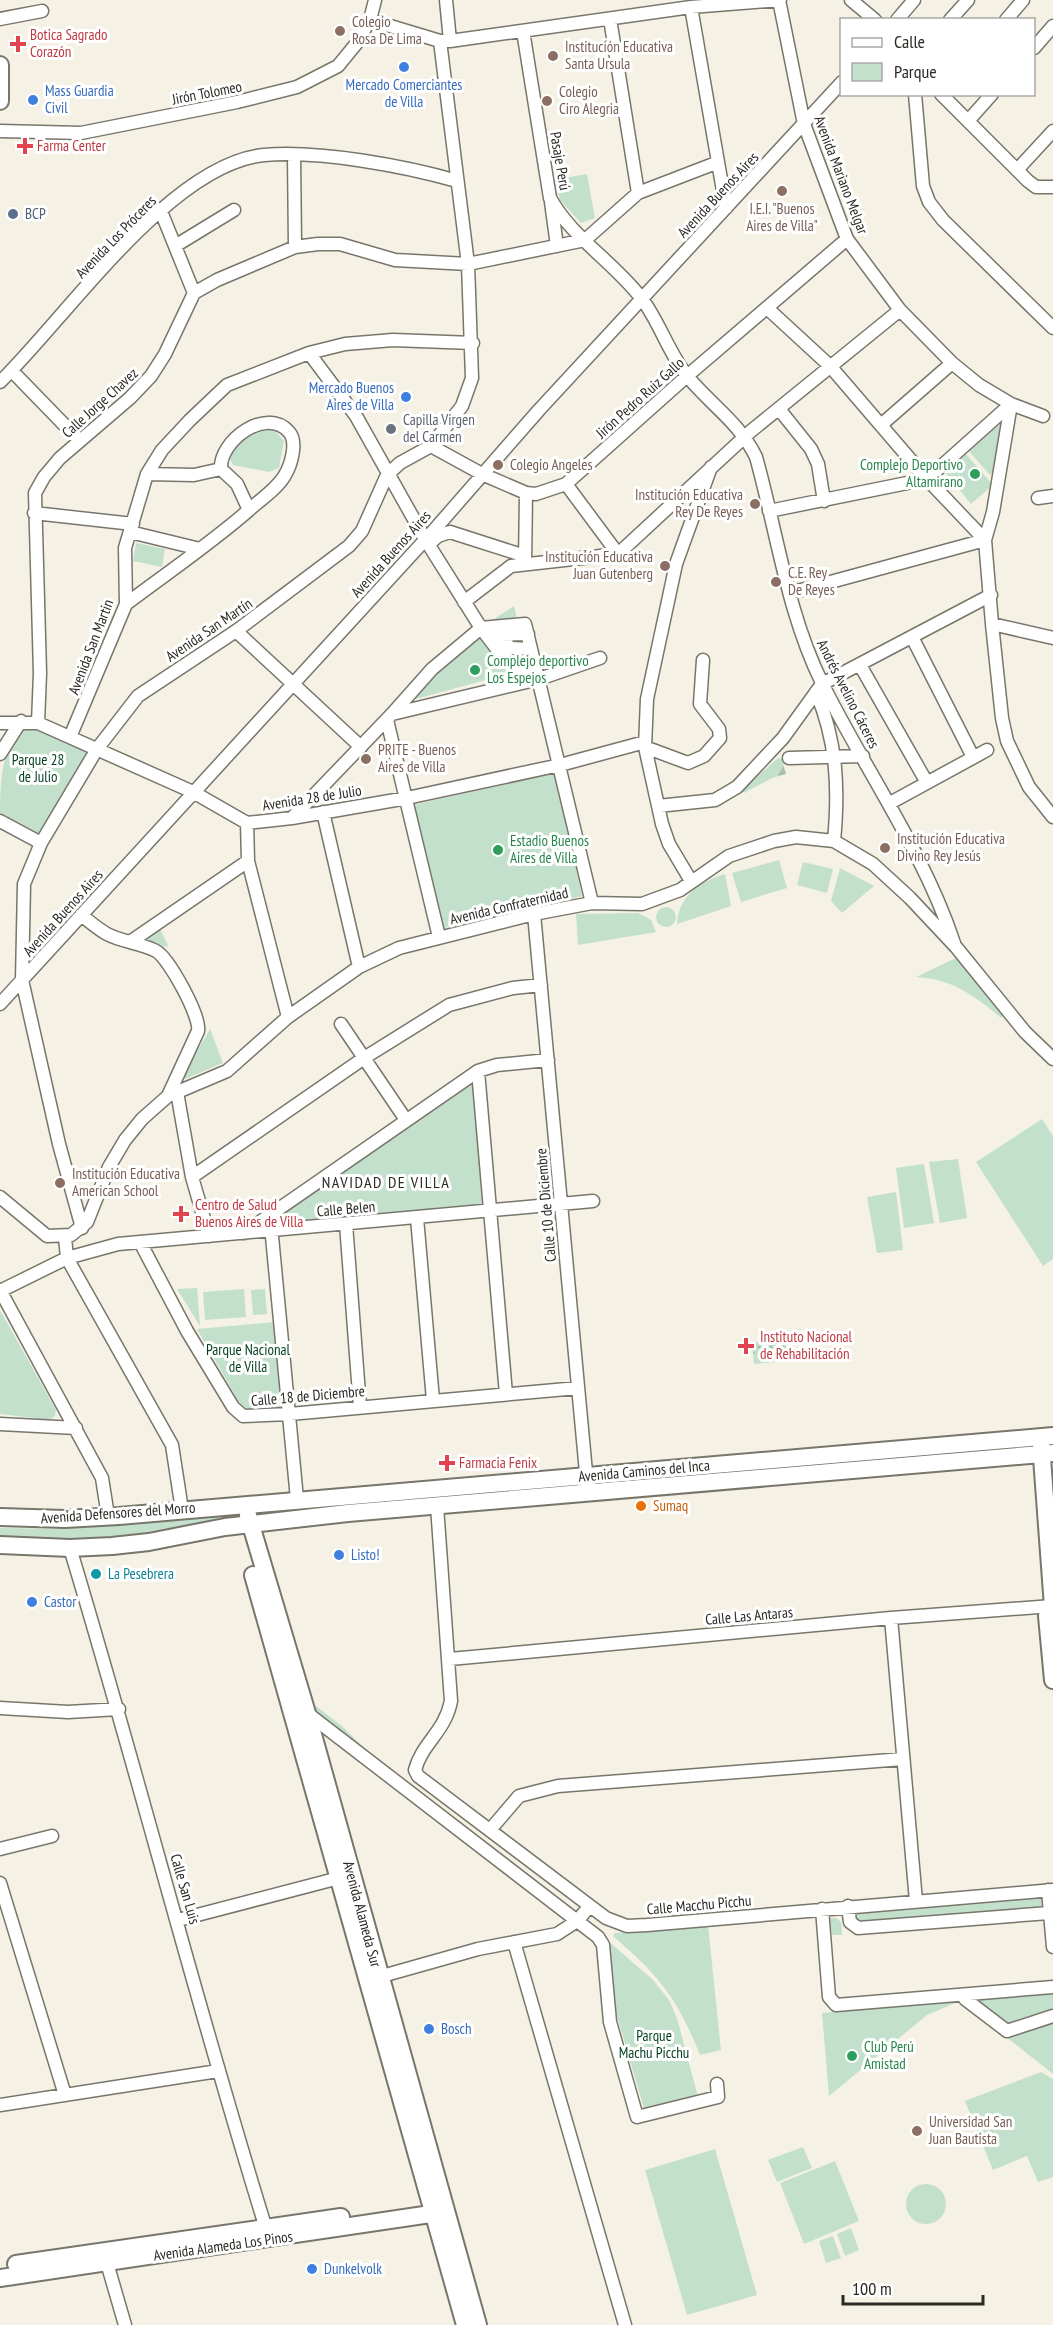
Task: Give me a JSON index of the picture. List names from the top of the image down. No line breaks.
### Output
{"streets":{"main road":["Avenida Caminos del Inca","Avenida Defensores del Morro","Avenida Alameda Sur","Avenida Alameda Los Pinos"],"street":["Jirón Tolomeo","Pasaje Perú","Avenida Mariano Melgar","Avenida Buenos Aires","Avenida Los Próceres","Jirón Pedro Ruiz Gallo","Calle Jorge Chavez","Avenida San Martín","Avenida San Martin","Andrés Avelino Cáceres","Avenida 28 de Julio","Avenida Confraternidad","Calle 10 de Diciembre","Calle Belen","Calle 18 de Diciembre","Calle Las Antaras","Calle San Luis","Calle Macchu Picchu"]},"crossings":[["Pasaje Perú","Avenida Buenos Aires"],["Pasaje Perú","Andrés Avelino Cáceres"],["Avenida Mariano Melgar","Avenida Buenos Aires"],["Avenida Mariano Melgar","Jirón Pedro Ruiz Gallo"],["Avenida Buenos Aires","Avenida San Martín"],["Avenida Buenos Aires","Andrés Avelino Cáceres"],["Avenida Buenos Aires","Avenida 28 de Julio"],["Avenida Los Próceres","Avenida San Martín"],["Jirón Pedro Ruiz Gallo","Andrés Avelino Cáceres"],["Calle Jorge Chavez","Avenida 28 de Julio"],["Avenida San Martín","Avenida San Martin"],["Avenida San Martín","Avenida 28 de Julio"],["Avenida San Martín","Avenida Confraternidad"],["Avenida San Martin","Avenida 28 de Julio"],["Andrés Avelino Cáceres","Avenida Confraternidad"],["Avenida Confraternidad","Calle 10 de Diciembre"],["Calle 10 de Diciembre","Calle Belen"],["Calle 10 de Diciembre","Calle 18 de Diciembre"],["Calle 10 de Diciembre","Avenida Caminos del Inca"],["Calle Belen","Calle 18 de Diciembre"],["Avenida Caminos del Inca","Avenida Defensores del Morro"],["Avenida Caminos del Inca","Avenida Alameda Sur"],["Avenida Defensores del Morro","Calle San Luis"],["Avenida Defensores del Morro","Avenida Alameda Sur"],["Calle Las Antaras","Calle Macchu Picchu"],["Calle San Luis","Avenida Alameda Los Pinos"],["Avenida Alameda Sur","Avenida Alameda Los Pinos"]],"districts":["NAVIDAD DE VILLA"],"parks":["Parque 28 de Julio","Parque Nacional de Villa","Parque Machu Picchu"],"places":{"other":["Colegio Rosa De Lima","Institución Educativa Santa Ursula","Mercado Comerciantes de Villa","Mass Guardia Civil","Colegio Ciro Alegria","I.E.I. \"Buenos Aires de Villa\"","BCP","Mercado Buenos Aires de Villa","Capilla Virgen del Carmen","Colegio Angeles","Complejo Deportivo Altamirano","Institución Educativa Rey De Reyes","Institución Educativa Juan Gutenberg","C.E. Rey De Reyes","Complejo deportivo Los Espejos","PRITE - Buenos Aires de Villa","Institución Educativa Divino Rey Jesús","Estadio Buenos Aires de Villa","Institución Educativa American School","Sumaq","Listo!","La Pesebrera","Castor","Bosch","Club Perú Amistad","Universidad San Juan Bautista","Dunkelvolk"],"health":["Botica Sagrado Corazón","Farma Center","Centro de Salud Buenos Aires de Villa","Instituto Nacional de Rehabilitación","Farmacia Fenix"]},"legend":["Calle","Parque"],"scale_bar":"100 m"}
